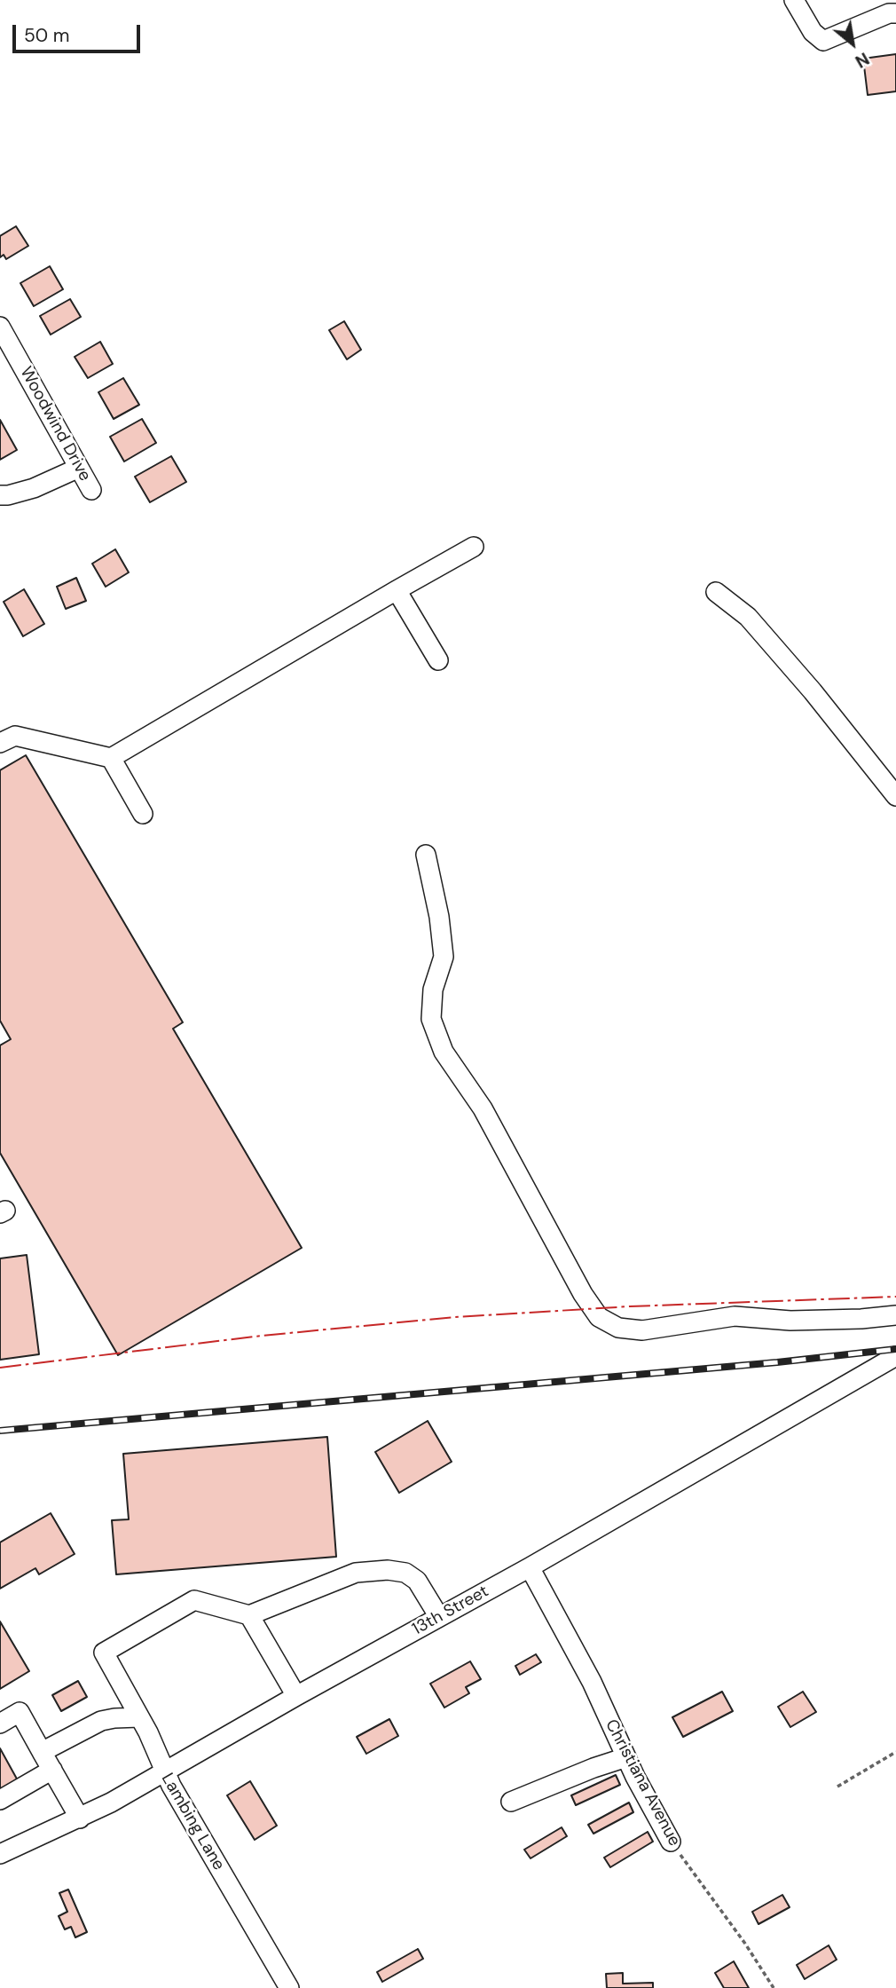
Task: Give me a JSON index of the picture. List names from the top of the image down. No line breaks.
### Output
{"streets":{"street":["Woodwind Drive","13th Street","Christiana Avenue","Lambing Lane"]},"crossings":[["13th Street","Christiana Avenue"],["13th Street","Lambing Lane"]],"scale_bar":"50 m","north":"bottom right"}
